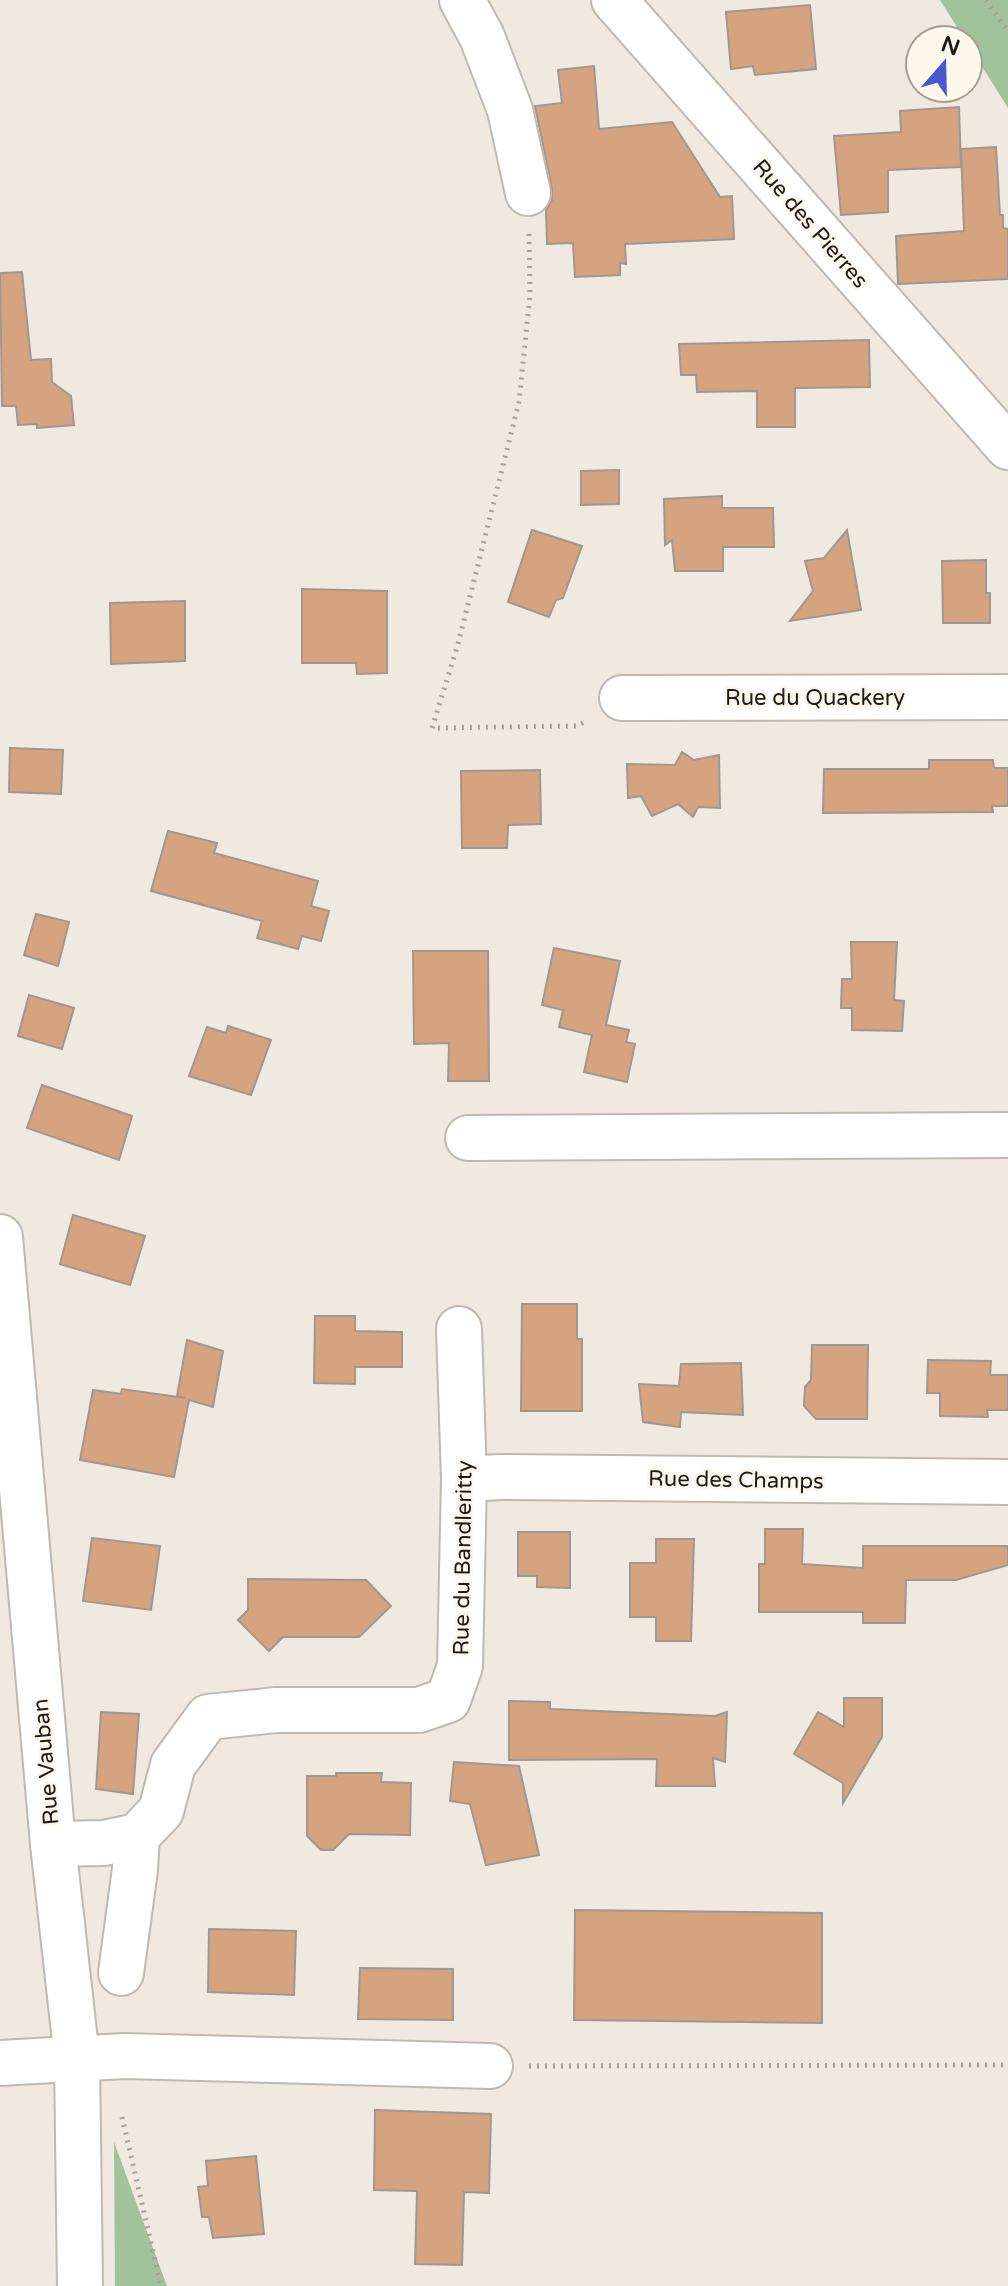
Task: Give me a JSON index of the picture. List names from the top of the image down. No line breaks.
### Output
{"streets":{"street":["Rue des Pierres","Rue du Quackery","Rue des Champs","Rue du Bandleritty","Rue Vauban"]},"crossings":[["Rue des Champs","Rue du Bandleritty"]],"north":"top"}
